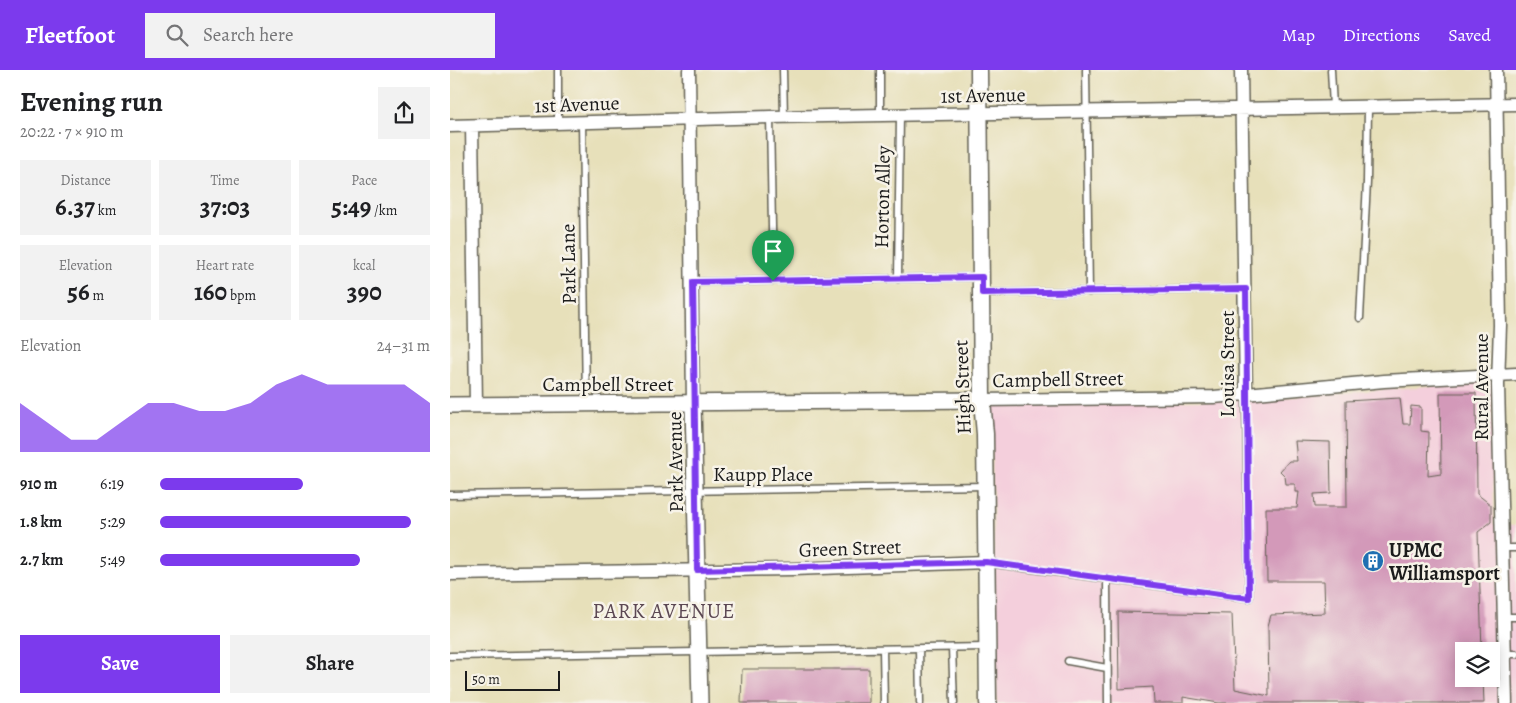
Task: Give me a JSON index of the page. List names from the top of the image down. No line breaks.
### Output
{"streets":{"main road":["High Street"],"street":["1st Avenue","Louisa Street","Campbell Street","Rural Avenue","Park Avenue","Green Street"],"lane":["Horton Alley","Park Lane","Kaupp Place"]},"crossings":[["1st Avenue","Horton Alley"],["1st Avenue","Park Lane"],["1st Avenue","Louisa Street"],["1st Avenue","High Street"],["1st Avenue","Rural Avenue"],["1st Avenue","Park Avenue"],["Park Lane","Campbell Street"],["Louisa Street","Campbell Street"],["Louisa Street","Green Street"],["Campbell Street","High Street"],["Campbell Street","Rural Avenue"],["Campbell Street","Park Avenue"],["High Street","Kaupp Place"],["High Street","Green Street"],["Park Avenue","Kaupp Place"],["Park Avenue","Green Street"]],"districts":["PARK AVENUE"],"places":{"building":["UPMC Williamsport"]},"scale_bar":"50 m","page":{"header":"Fleetfoot","search":"Search here","nav":["Map","Directions","Saved"],"heading":["Evening run","20:22 · 7 × 910 m"],"stats":[["Distance","6.37 km"],["Time","37:03"],["Pace","5:49 /km"],["Elevation","56 m"],["Heart rate","160 bpm"],["kcal","390"]],"chart":["Elevation","24–31 m"],"list":[{"name":"910 m","note":"6:19"},{"name":"1.8 km","note":"5:29"},{"name":"2.7 km","note":"5:49"}],"buttons":["Save","Share"],"scale":"50 m"}}
